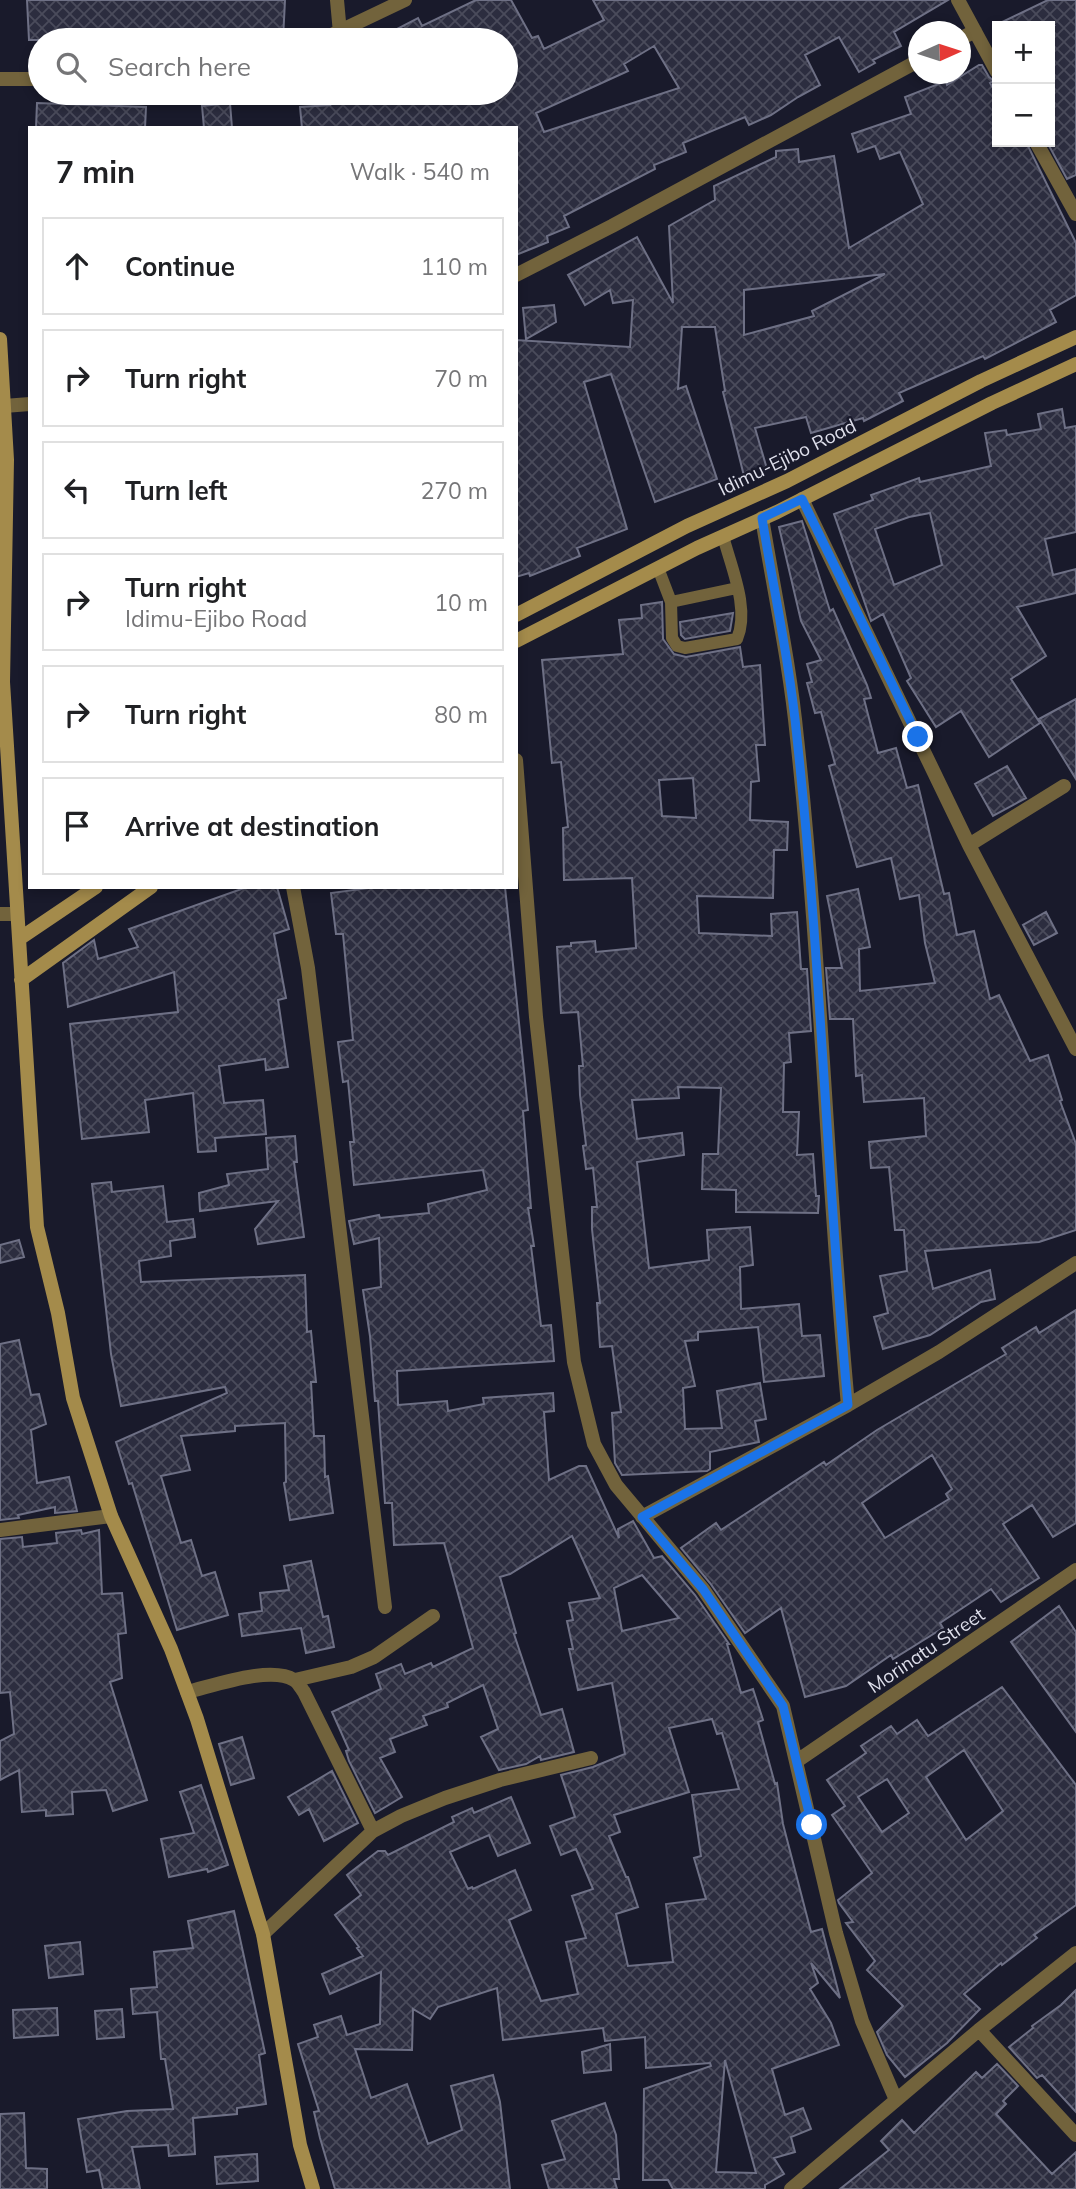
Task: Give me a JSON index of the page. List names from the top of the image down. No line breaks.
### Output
{"streets":{"main road":["Idimu-Ejibo Road"],"street":["Morinatu Street"]},"north":"right","page":{"map_buttons":["+","−"],"search":"Search here","heading":["7 min","Walk · 540 m"],"list":[["Continue","110 m"],["Turn right","70 m"],["Turn left","270 m"],["Turn right","Idimu-Ejibo Road","10 m"],["Turn right","80 m"],"Arrive at destination"]}}
